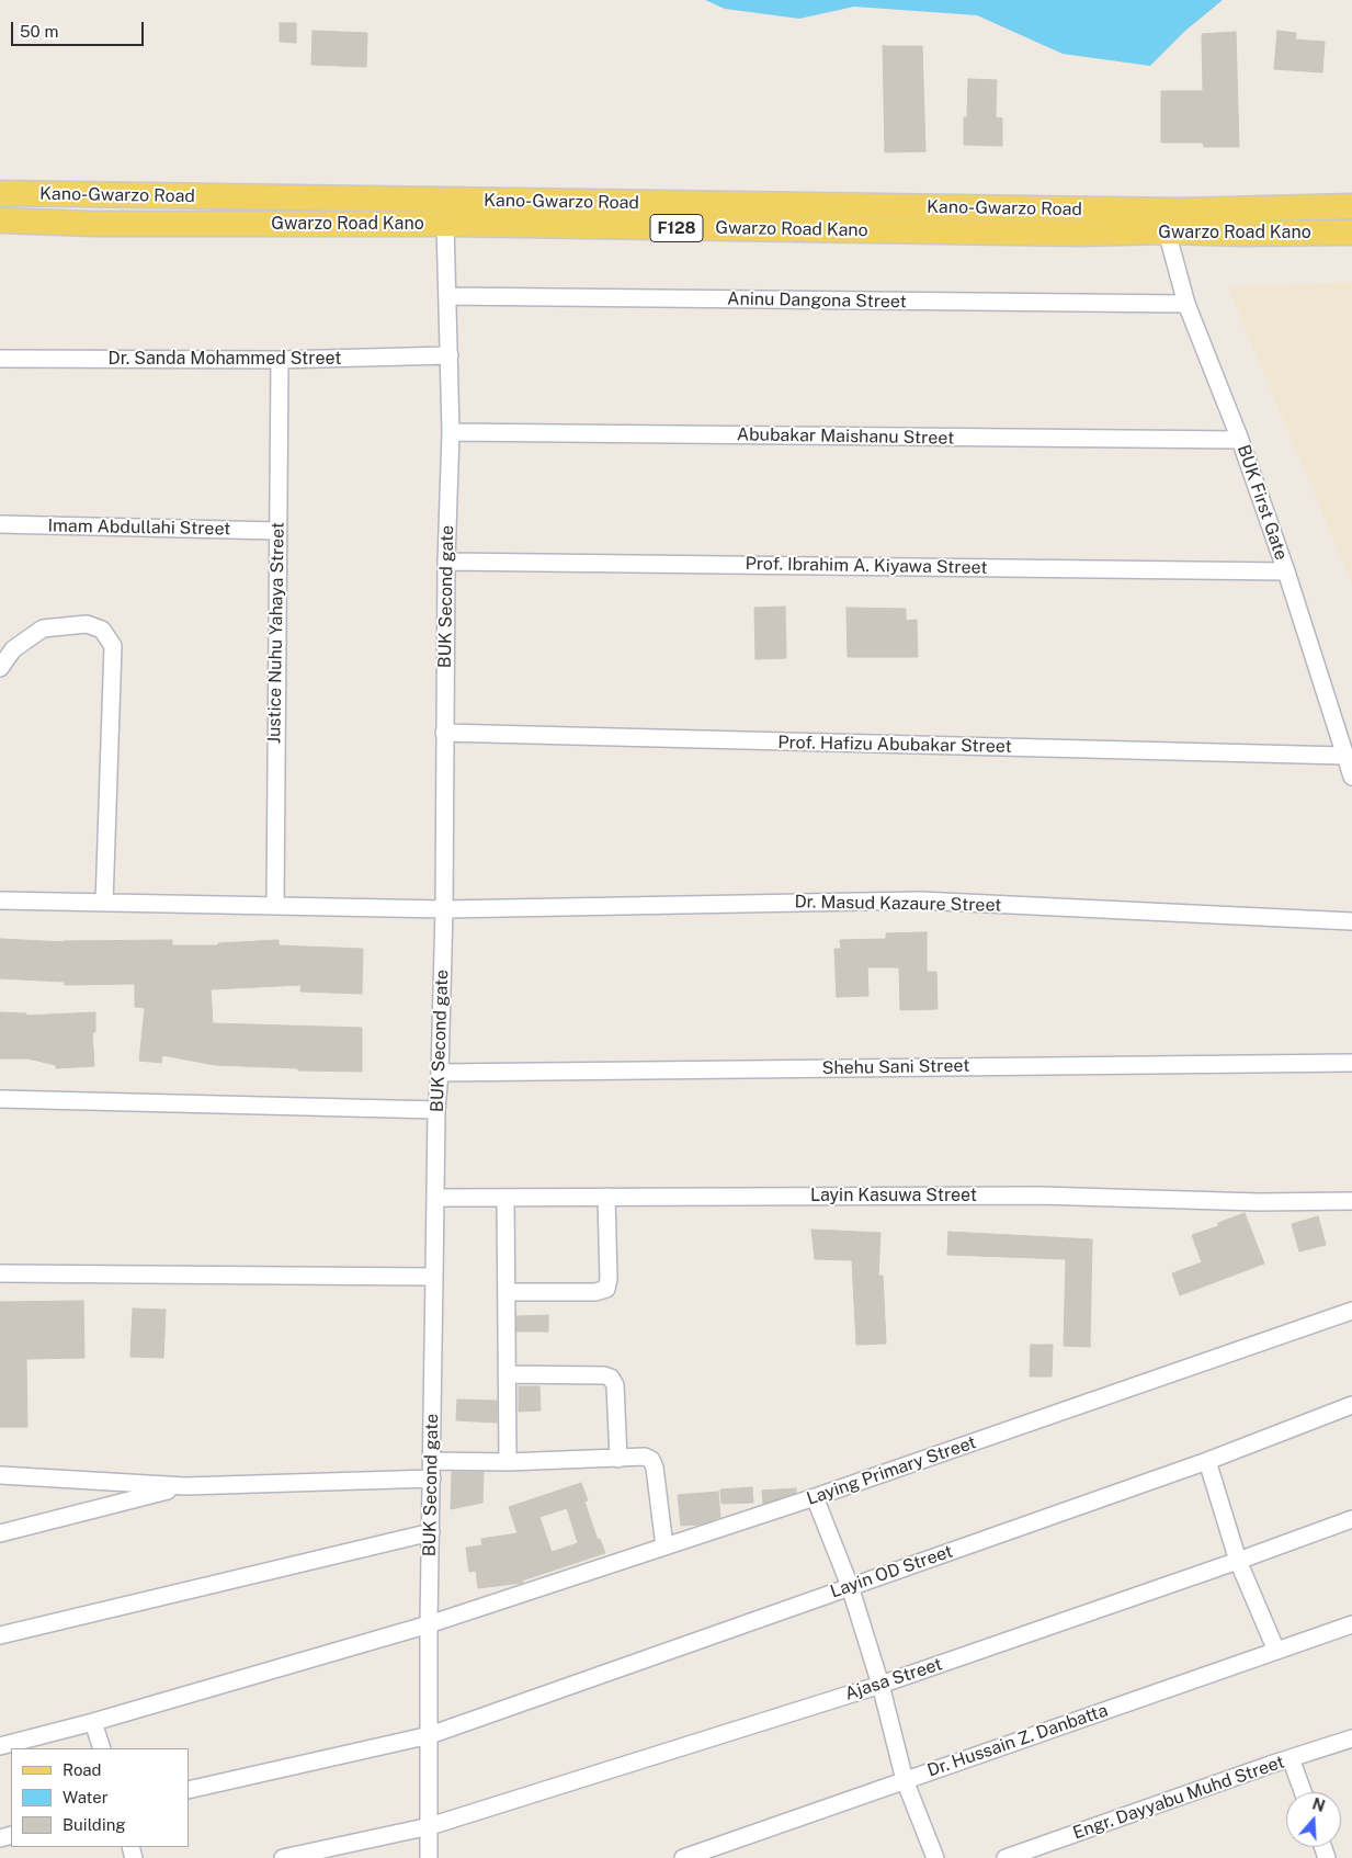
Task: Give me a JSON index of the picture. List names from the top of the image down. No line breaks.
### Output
{"streets":{"main road":["Kano-Gwarzo Road","Gwarzo Road Kano","F128"],"street":["Aninu Dangona Street","Dr. Sanda Mohammed Street","Abubakar Maishanu Street","BUK First Gate","Imam Abdullahi Street","Prof. Ibrahim A. Kiyawa Street","BUK Second gate","Justice Nuhu Yahaya Street","Prof. Hafizu Abubakar Street","Dr. Masud Kazaure Street","Shehu Sani Street","Layin Kasuwa Street","Laying Primary Street","Layin OD Street","Ajasa Street","Dr. Hussain Z. Danbatta","Engr. Dayyabu Muhd Street"]},"crossings":[["Gwarzo Road Kano","BUK First Gate"],["Gwarzo Road Kano","BUK Second gate"],["Aninu Dangona Street","BUK First Gate"],["Aninu Dangona Street","BUK Second gate"],["Dr. Sanda Mohammed Street","BUK Second gate"],["Dr. Sanda Mohammed Street","Justice Nuhu Yahaya Street"],["Abubakar Maishanu Street","BUK First Gate"],["Abubakar Maishanu Street","BUK Second gate"],["BUK First Gate","Prof. Ibrahim A. Kiyawa Street"],["BUK First Gate","Prof. Hafizu Abubakar Street"],["Imam Abdullahi Street","Justice Nuhu Yahaya Street"],["Prof. Ibrahim A. Kiyawa Street","BUK Second gate"],["BUK Second gate","Prof. Hafizu Abubakar Street"],["BUK Second gate","Dr. Masud Kazaure Street"],["BUK Second gate","Shehu Sani Street"],["BUK Second gate","Layin Kasuwa Street"],["BUK Second gate","Laying Primary Street"],["BUK Second gate","Layin OD Street"],["BUK Second gate","Ajasa Street"],["Justice Nuhu Yahaya Street","Dr. Masud Kazaure Street"]],"legend":["Road","Water","Building"],"scale_bar":"50 m","north":"top"}
